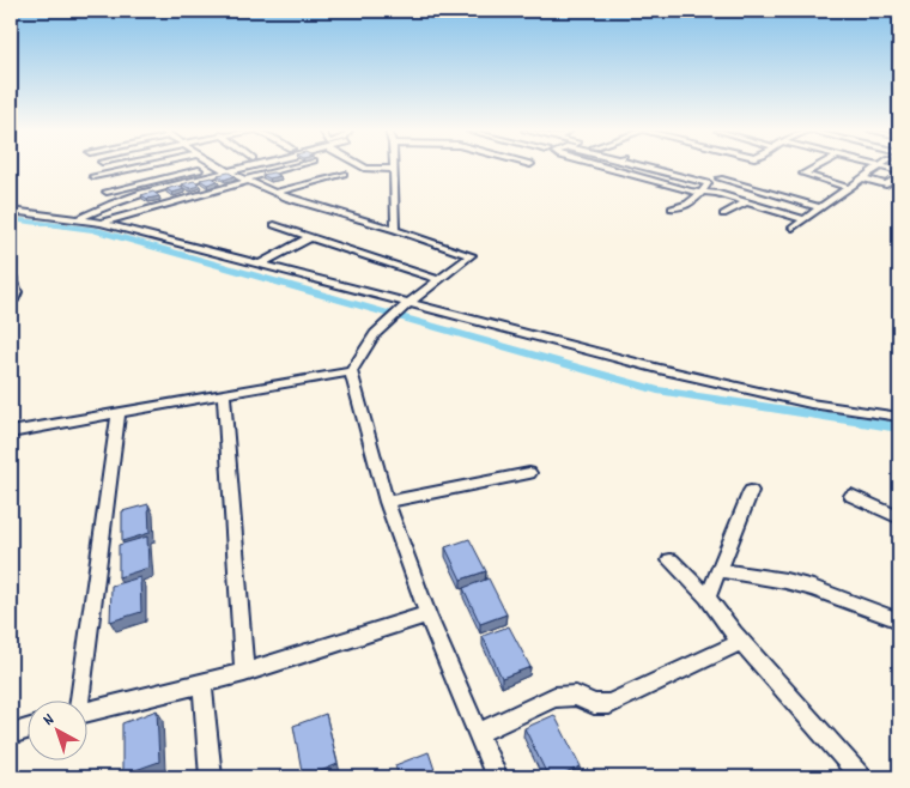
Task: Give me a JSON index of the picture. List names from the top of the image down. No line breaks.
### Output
{"north":"top left"}
